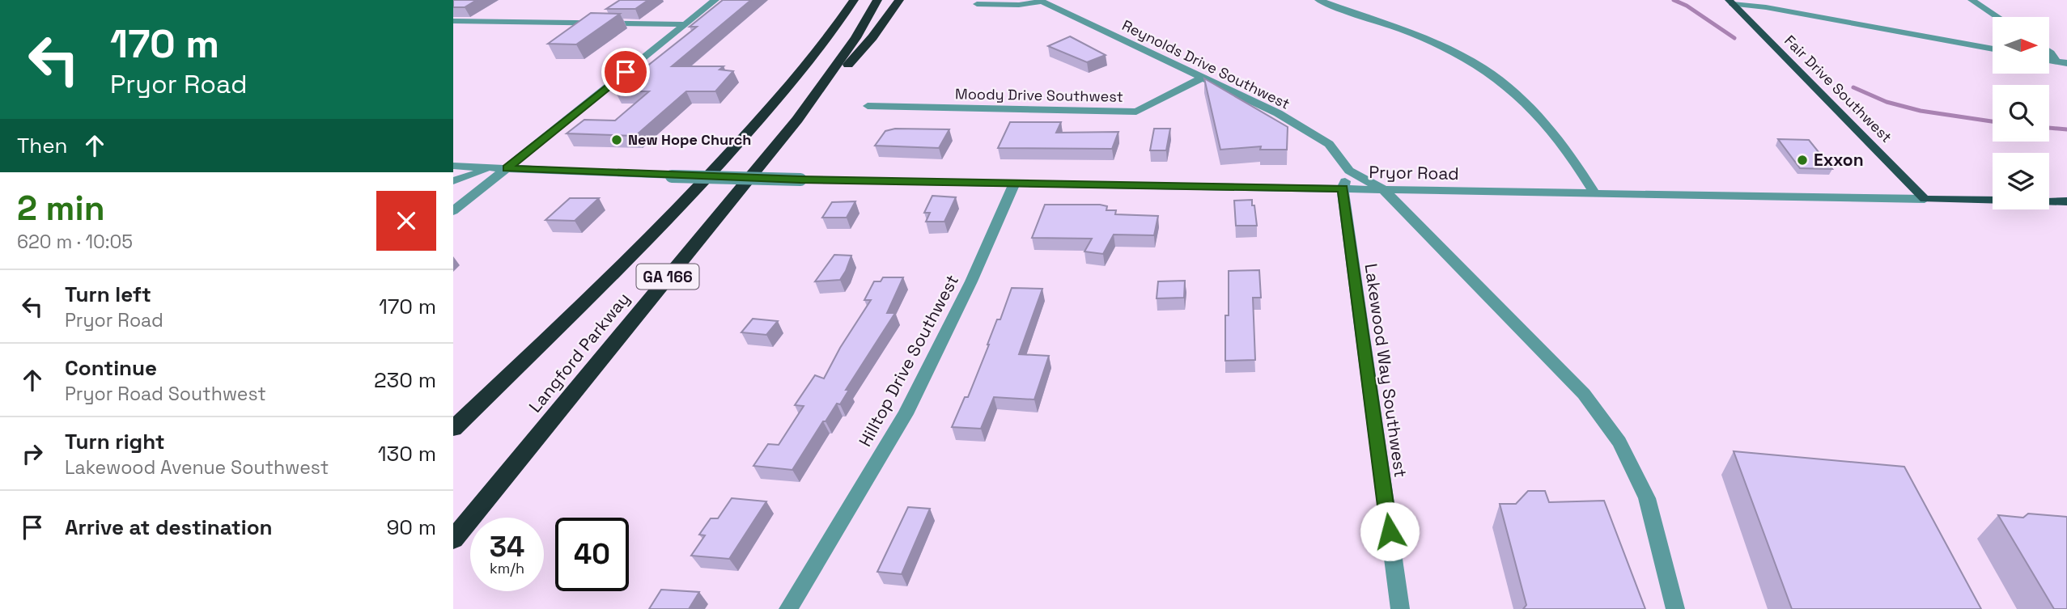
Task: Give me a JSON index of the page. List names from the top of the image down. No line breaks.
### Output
{"streets":{"highway":["GA 166","Langford Parkway"],"main road":["Fair Drive Southwest"],"street":["Reynolds Drive Southwest","Moody Drive Southwest","Pryor Road","Hilltop Drive Southwest","Lakewood Way Southwest"]},"crossings":[["Reynolds Drive Southwest","Moody Drive Southwest"],["Reynolds Drive Southwest","Lakewood Way Southwest"],["Fair Drive Southwest","Pryor Road"],["Pryor Road","Hilltop Drive Southwest"],["Pryor Road","Lakewood Way Southwest"]],"places":["New Hope Church","Exxon"],"north":"right","page":{"turn":["170 m","Pryor Road"],"then":"Then","heading":["2 min","620 m · 10:05"],"list":[{"name":"Turn left","note":"Pryor Road","value":"170 m"},{"name":"Continue","note":"Pryor Road Southwest","value":"230 m"},{"name":"Turn right","note":"Lakewood Avenue Southwest","value":"130 m"},{"name":"Arrive at destination","value":"90 m"}],"speed":"34 km/h","limit":"40"}}
